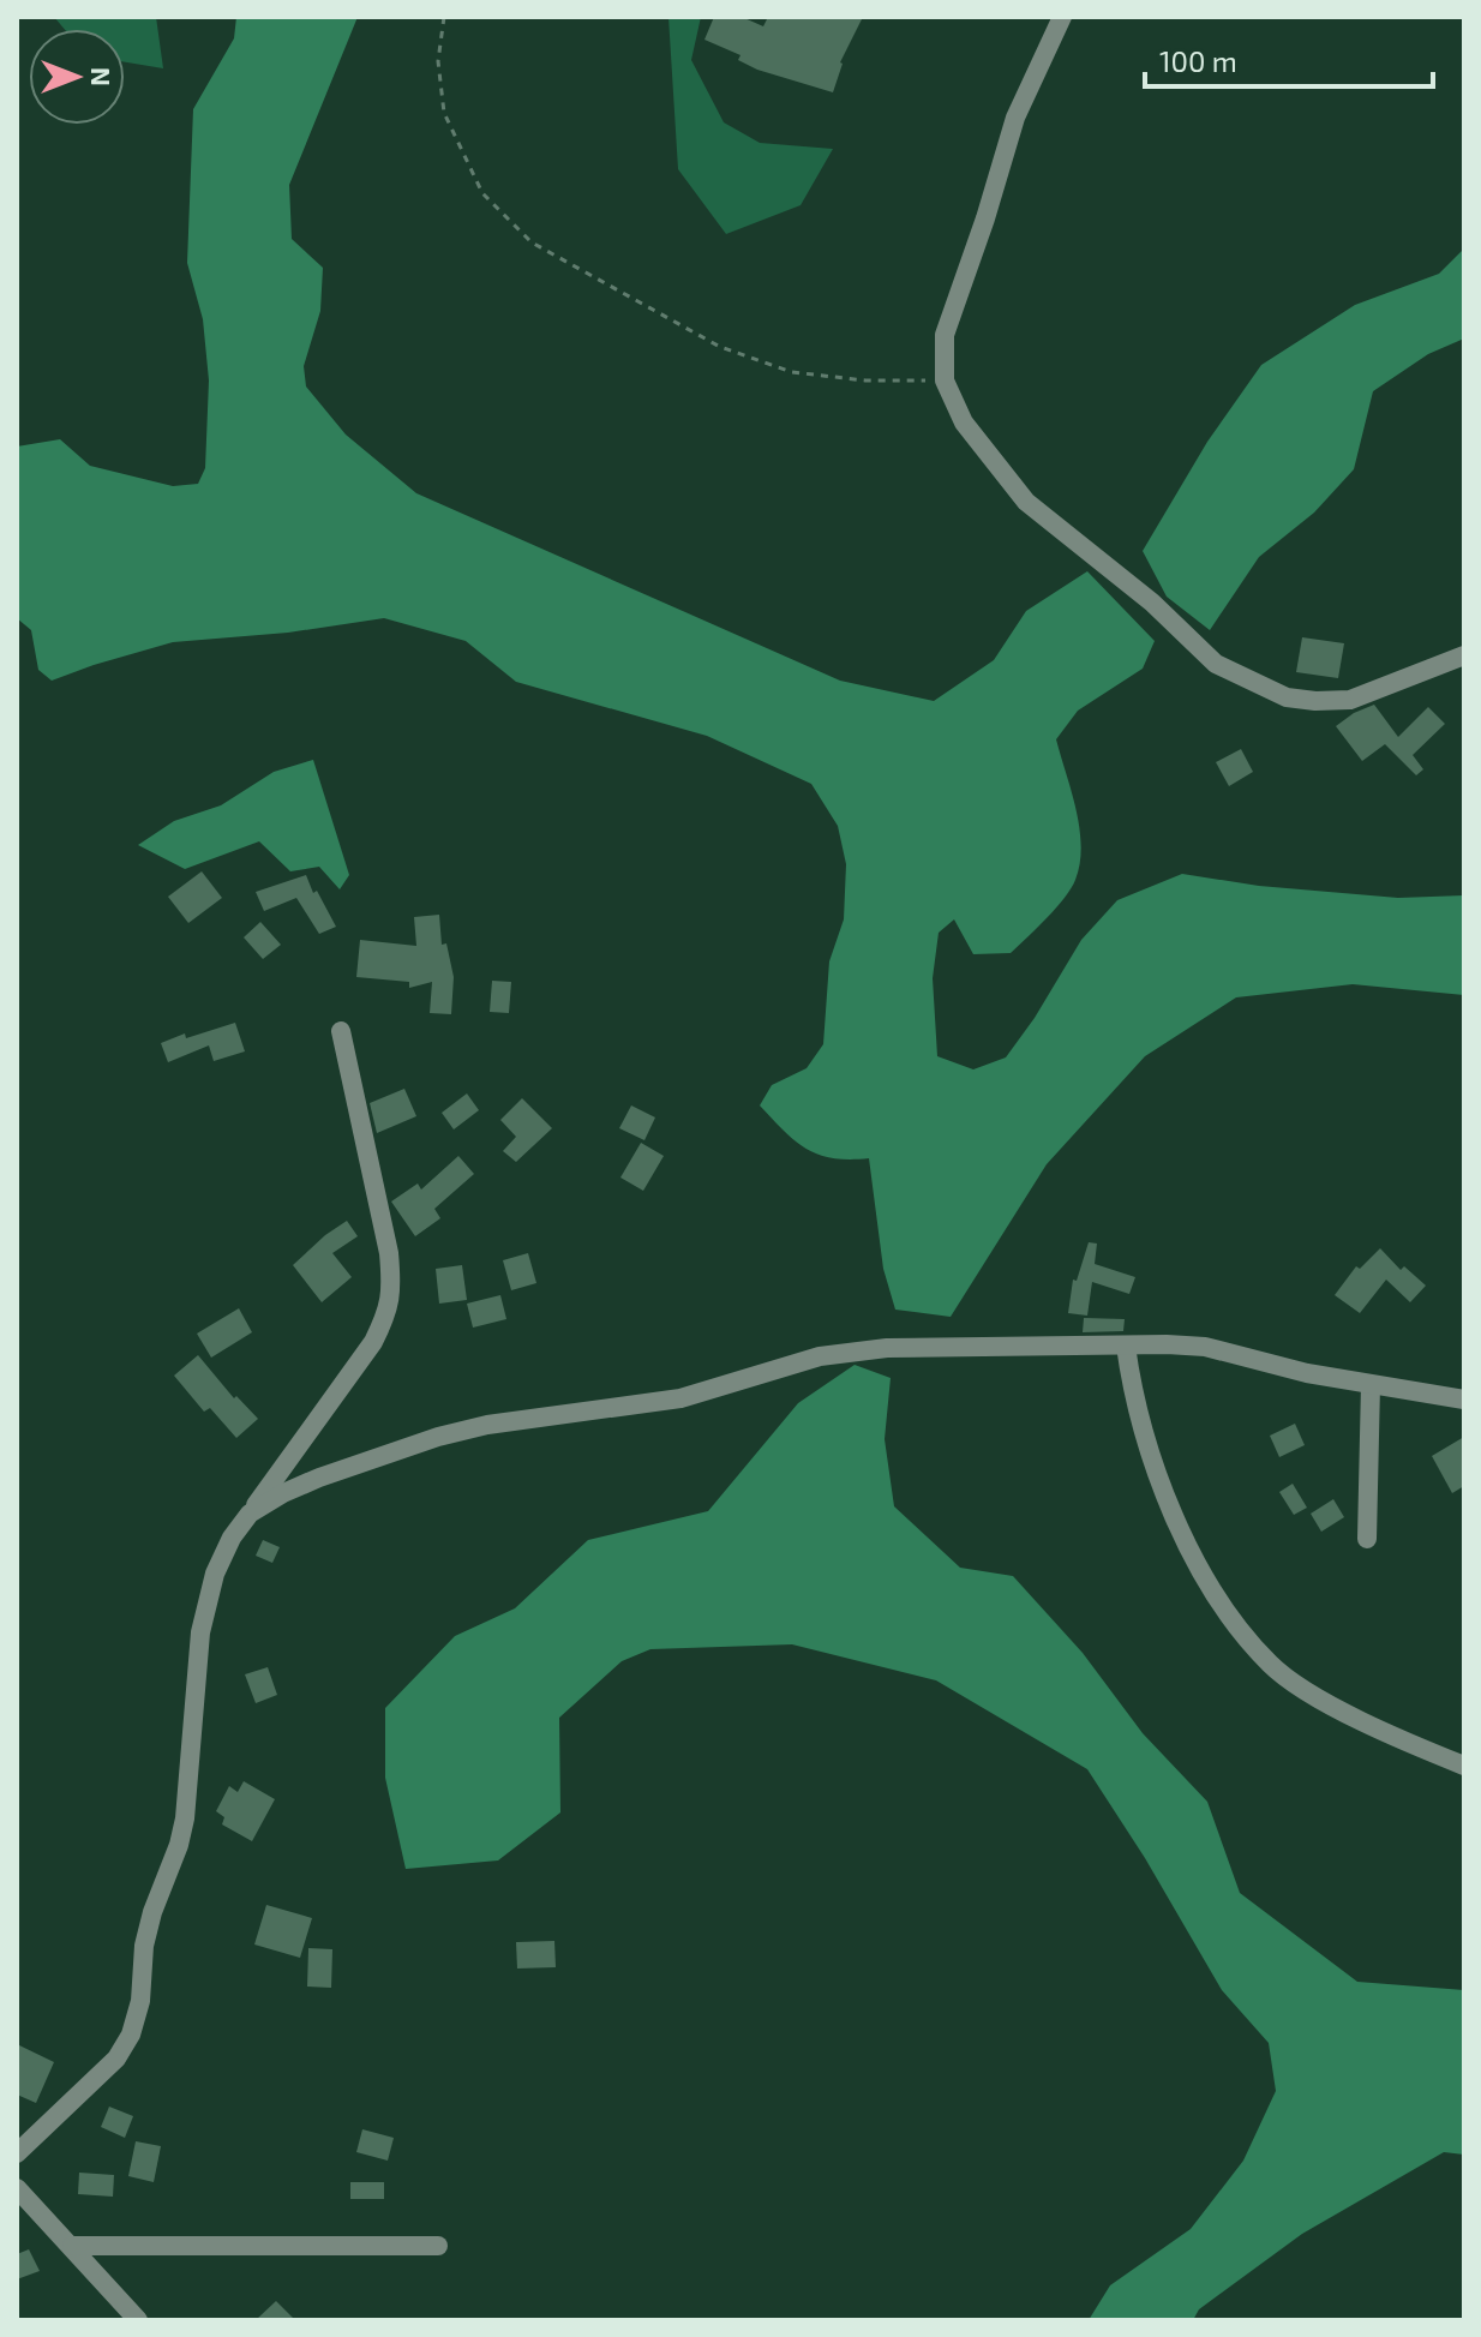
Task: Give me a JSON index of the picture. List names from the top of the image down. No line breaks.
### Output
{"scale_bar":"100 m","north":"right"}
